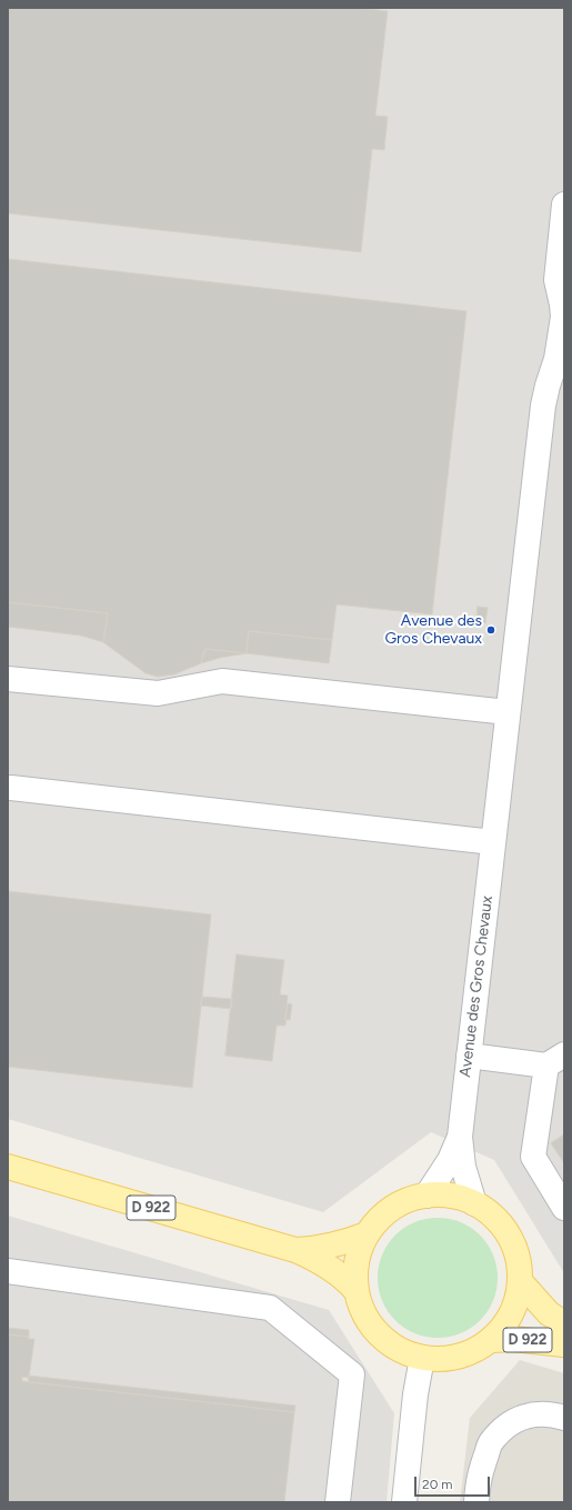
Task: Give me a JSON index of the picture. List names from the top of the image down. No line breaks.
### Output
{"streets":{"main road":["D 922"],"street":["Avenue des Gros Chevaux"]},"places":["Avenue des Gros Chevaux"],"scale_bar":"20 m"}
